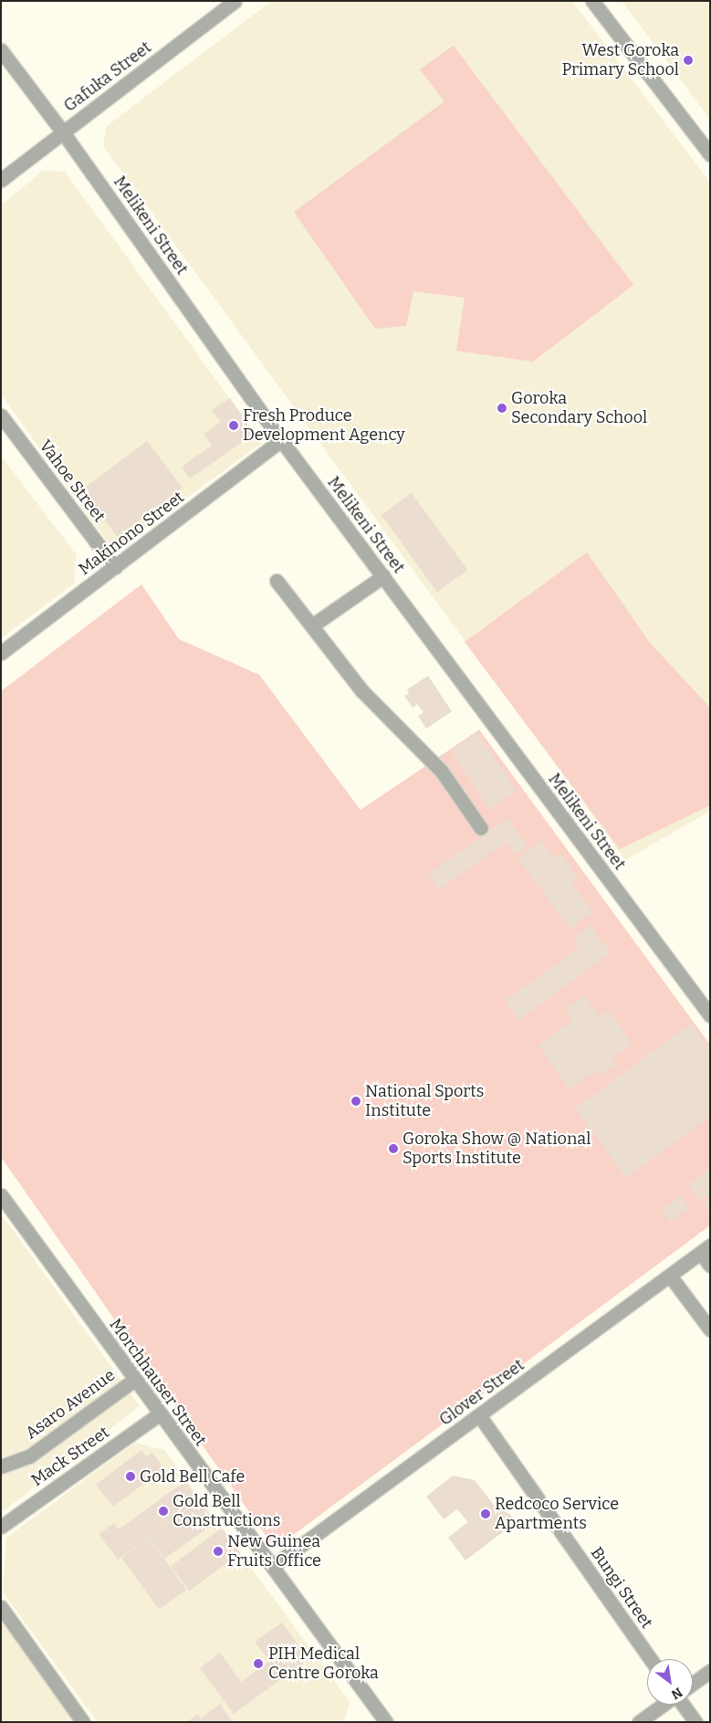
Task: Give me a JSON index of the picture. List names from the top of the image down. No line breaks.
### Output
{"streets":{"street":["Gafuka Street","Melikeni Street","Vahoe Street","Makinono Street","Morchhauser Street","Glover Street","Asaro Avenue","Mack Street","Bungi Street"]},"crossings":[["Gafuka Street","Melikeni Street"],["Melikeni Street","Makinono Street"],["Vahoe Street","Makinono Street"],["Morchhauser Street","Glover Street"],["Morchhauser Street","Asaro Avenue"],["Morchhauser Street","Mack Street"],["Glover Street","Bungi Street"]],"places":["West Goroka Primary School","Goroka Secondary School","Fresh Produce Development Agency","National Sports Institute","Goroka Show @ National Sports Institute","Gold Bell Cafe","Gold Bell Constructions","Redcoco Service Apartments","New Guinea Fruits Office","PIH Medical Centre Goroka"],"north":"bottom right"}
